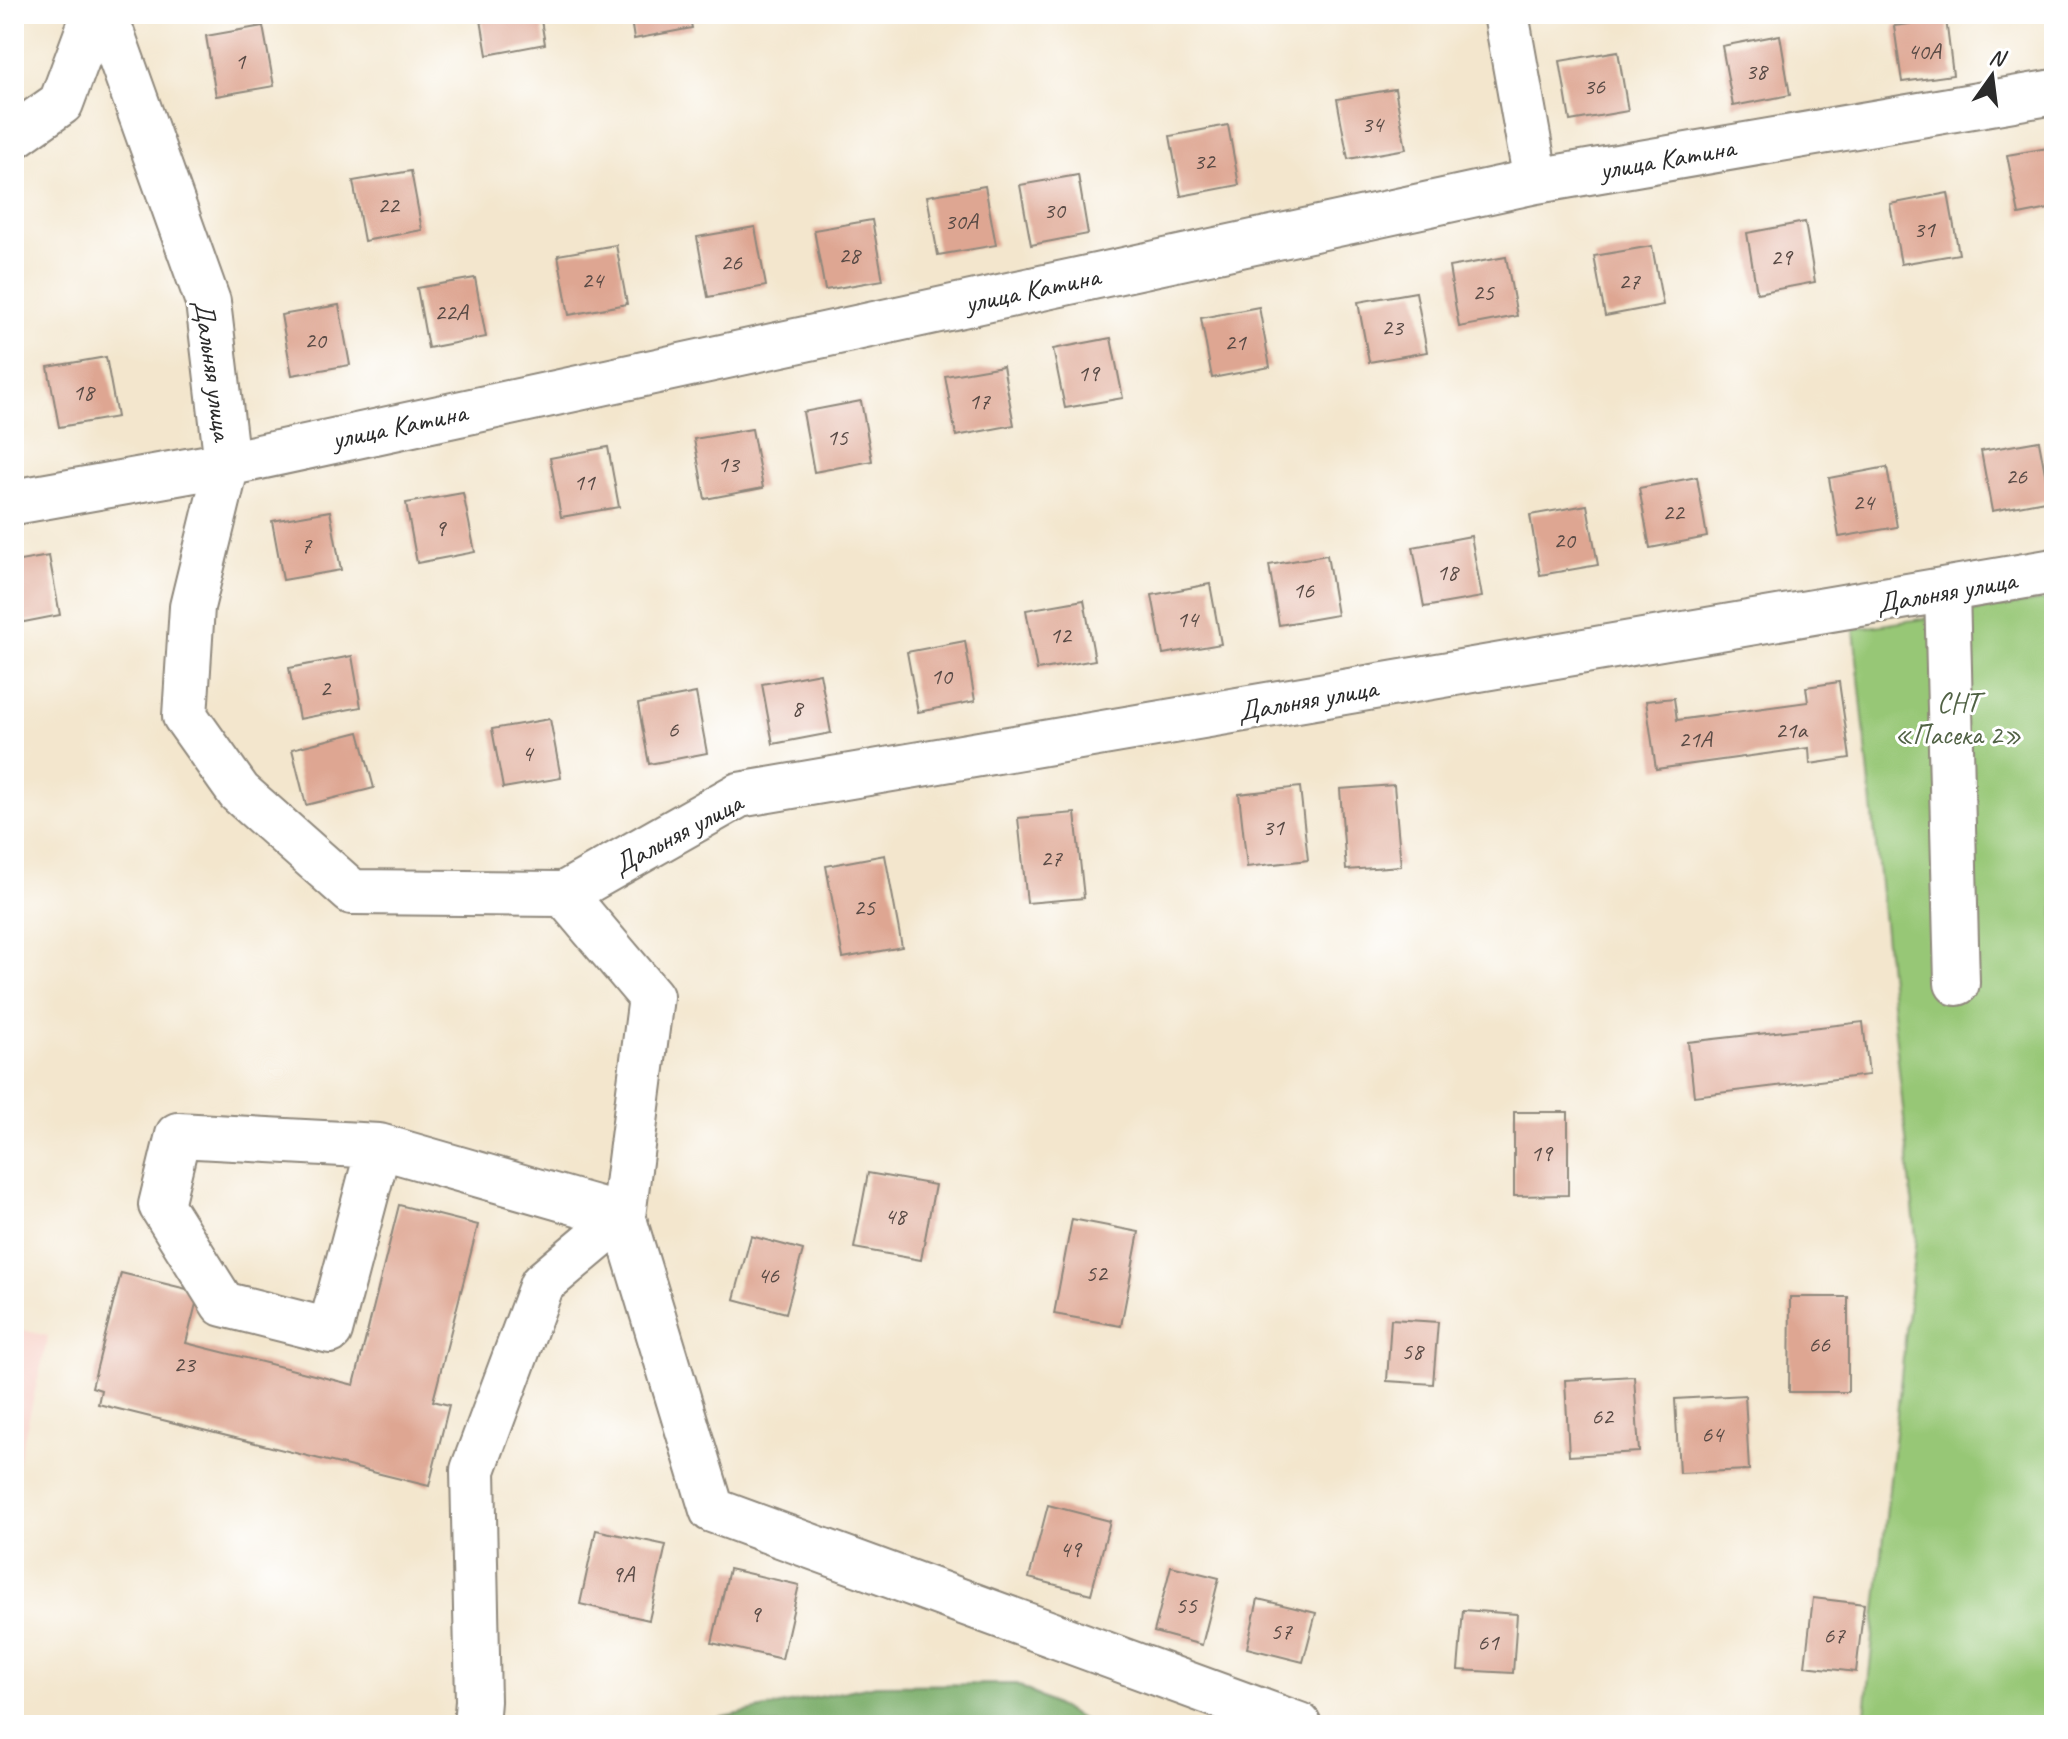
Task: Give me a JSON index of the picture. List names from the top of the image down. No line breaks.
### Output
{"streets":{"street":["улица Катина","Дальняя улица"]},"crossings":[["улица Катина","Дальняя улица"]],"parks":["СНТ «Пасека 2»"],"house_numbers":["40А","1","38","36","34","32","22","30","30А","31","28","29","26","24","27","25","22А","23","20","21","19","18","17","15","13","26","11","24","22","9","20","7","18","16","14","12","10","2","8","6","21а","21А","4","31","27","25","19","48","52","46","66","58","23","62","64","49","9А","55","9","57","67","61"],"north":"top"}
